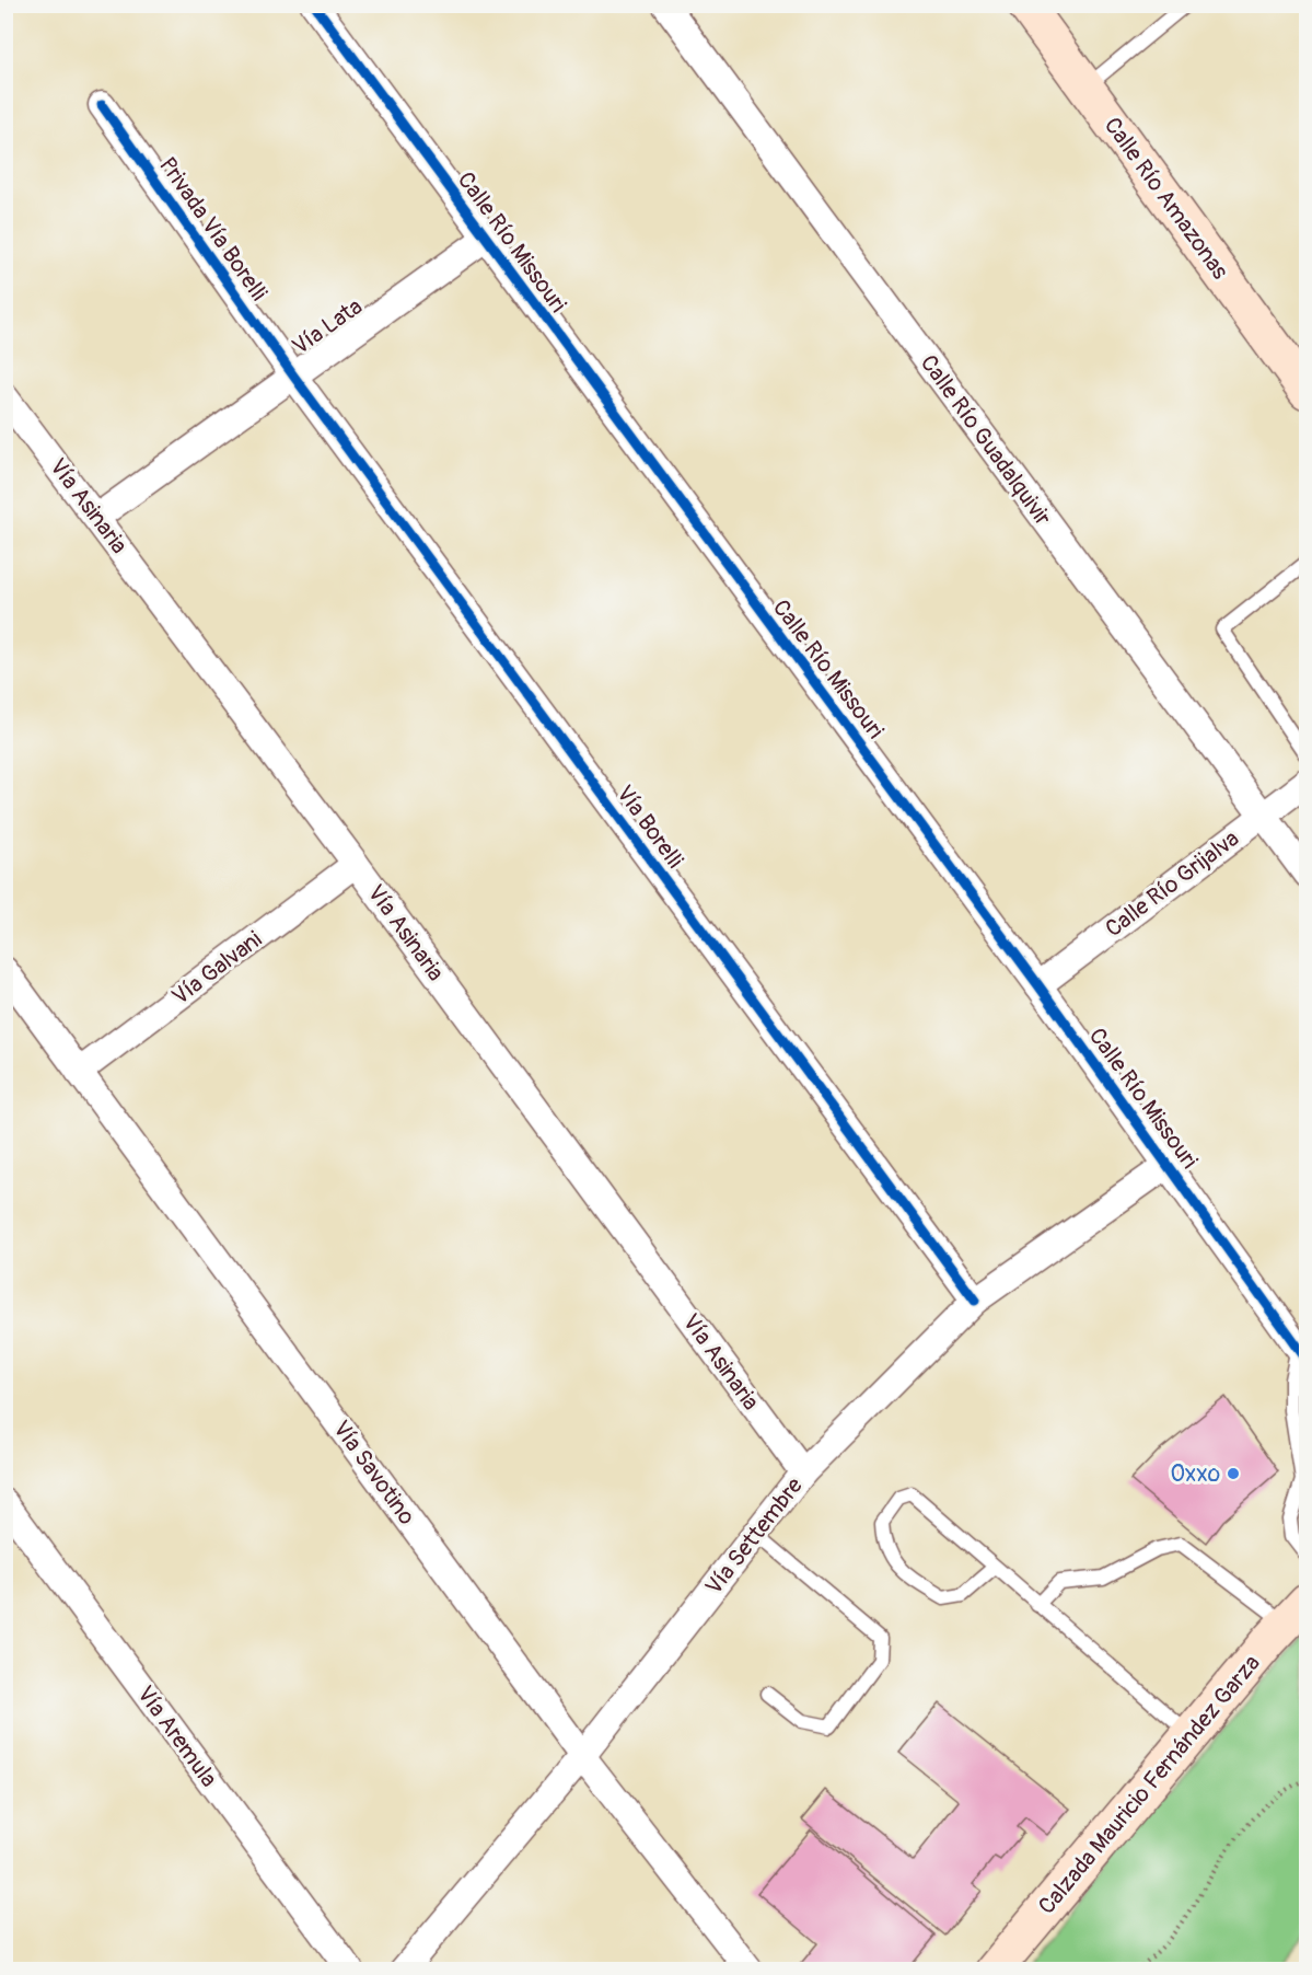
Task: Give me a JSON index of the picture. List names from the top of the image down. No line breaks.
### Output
{"streets":{"street":["Calle Río Amazonas","Privada Vía Borelli","Calle Río Missouri","Vía Lata","Calle Río Guadalquivir","Vía Asinaria","Vía Borelli","Calle Río Grijalva","Vía Galvani","Vía Savotino","Vía Settembre","Vía Aremula","Calzada Mauricio Fernández Garza"]},"crossings":[["Privada Vía Borelli","Vía Lata"],["Privada Vía Borelli","Vía Borelli"],["Calle Río Missouri","Vía Lata"],["Calle Río Missouri","Calle Río Grijalva"],["Calle Río Missouri","Vía Settembre"],["Vía Lata","Vía Asinaria"],["Vía Lata","Vía Borelli"],["Calle Río Guadalquivir","Calle Río Grijalva"],["Vía Asinaria","Vía Galvani"],["Vía Asinaria","Vía Settembre"],["Vía Borelli","Vía Settembre"],["Vía Galvani","Vía Savotino"],["Vía Savotino","Vía Settembre"]],"places":["Oxxo"]}
